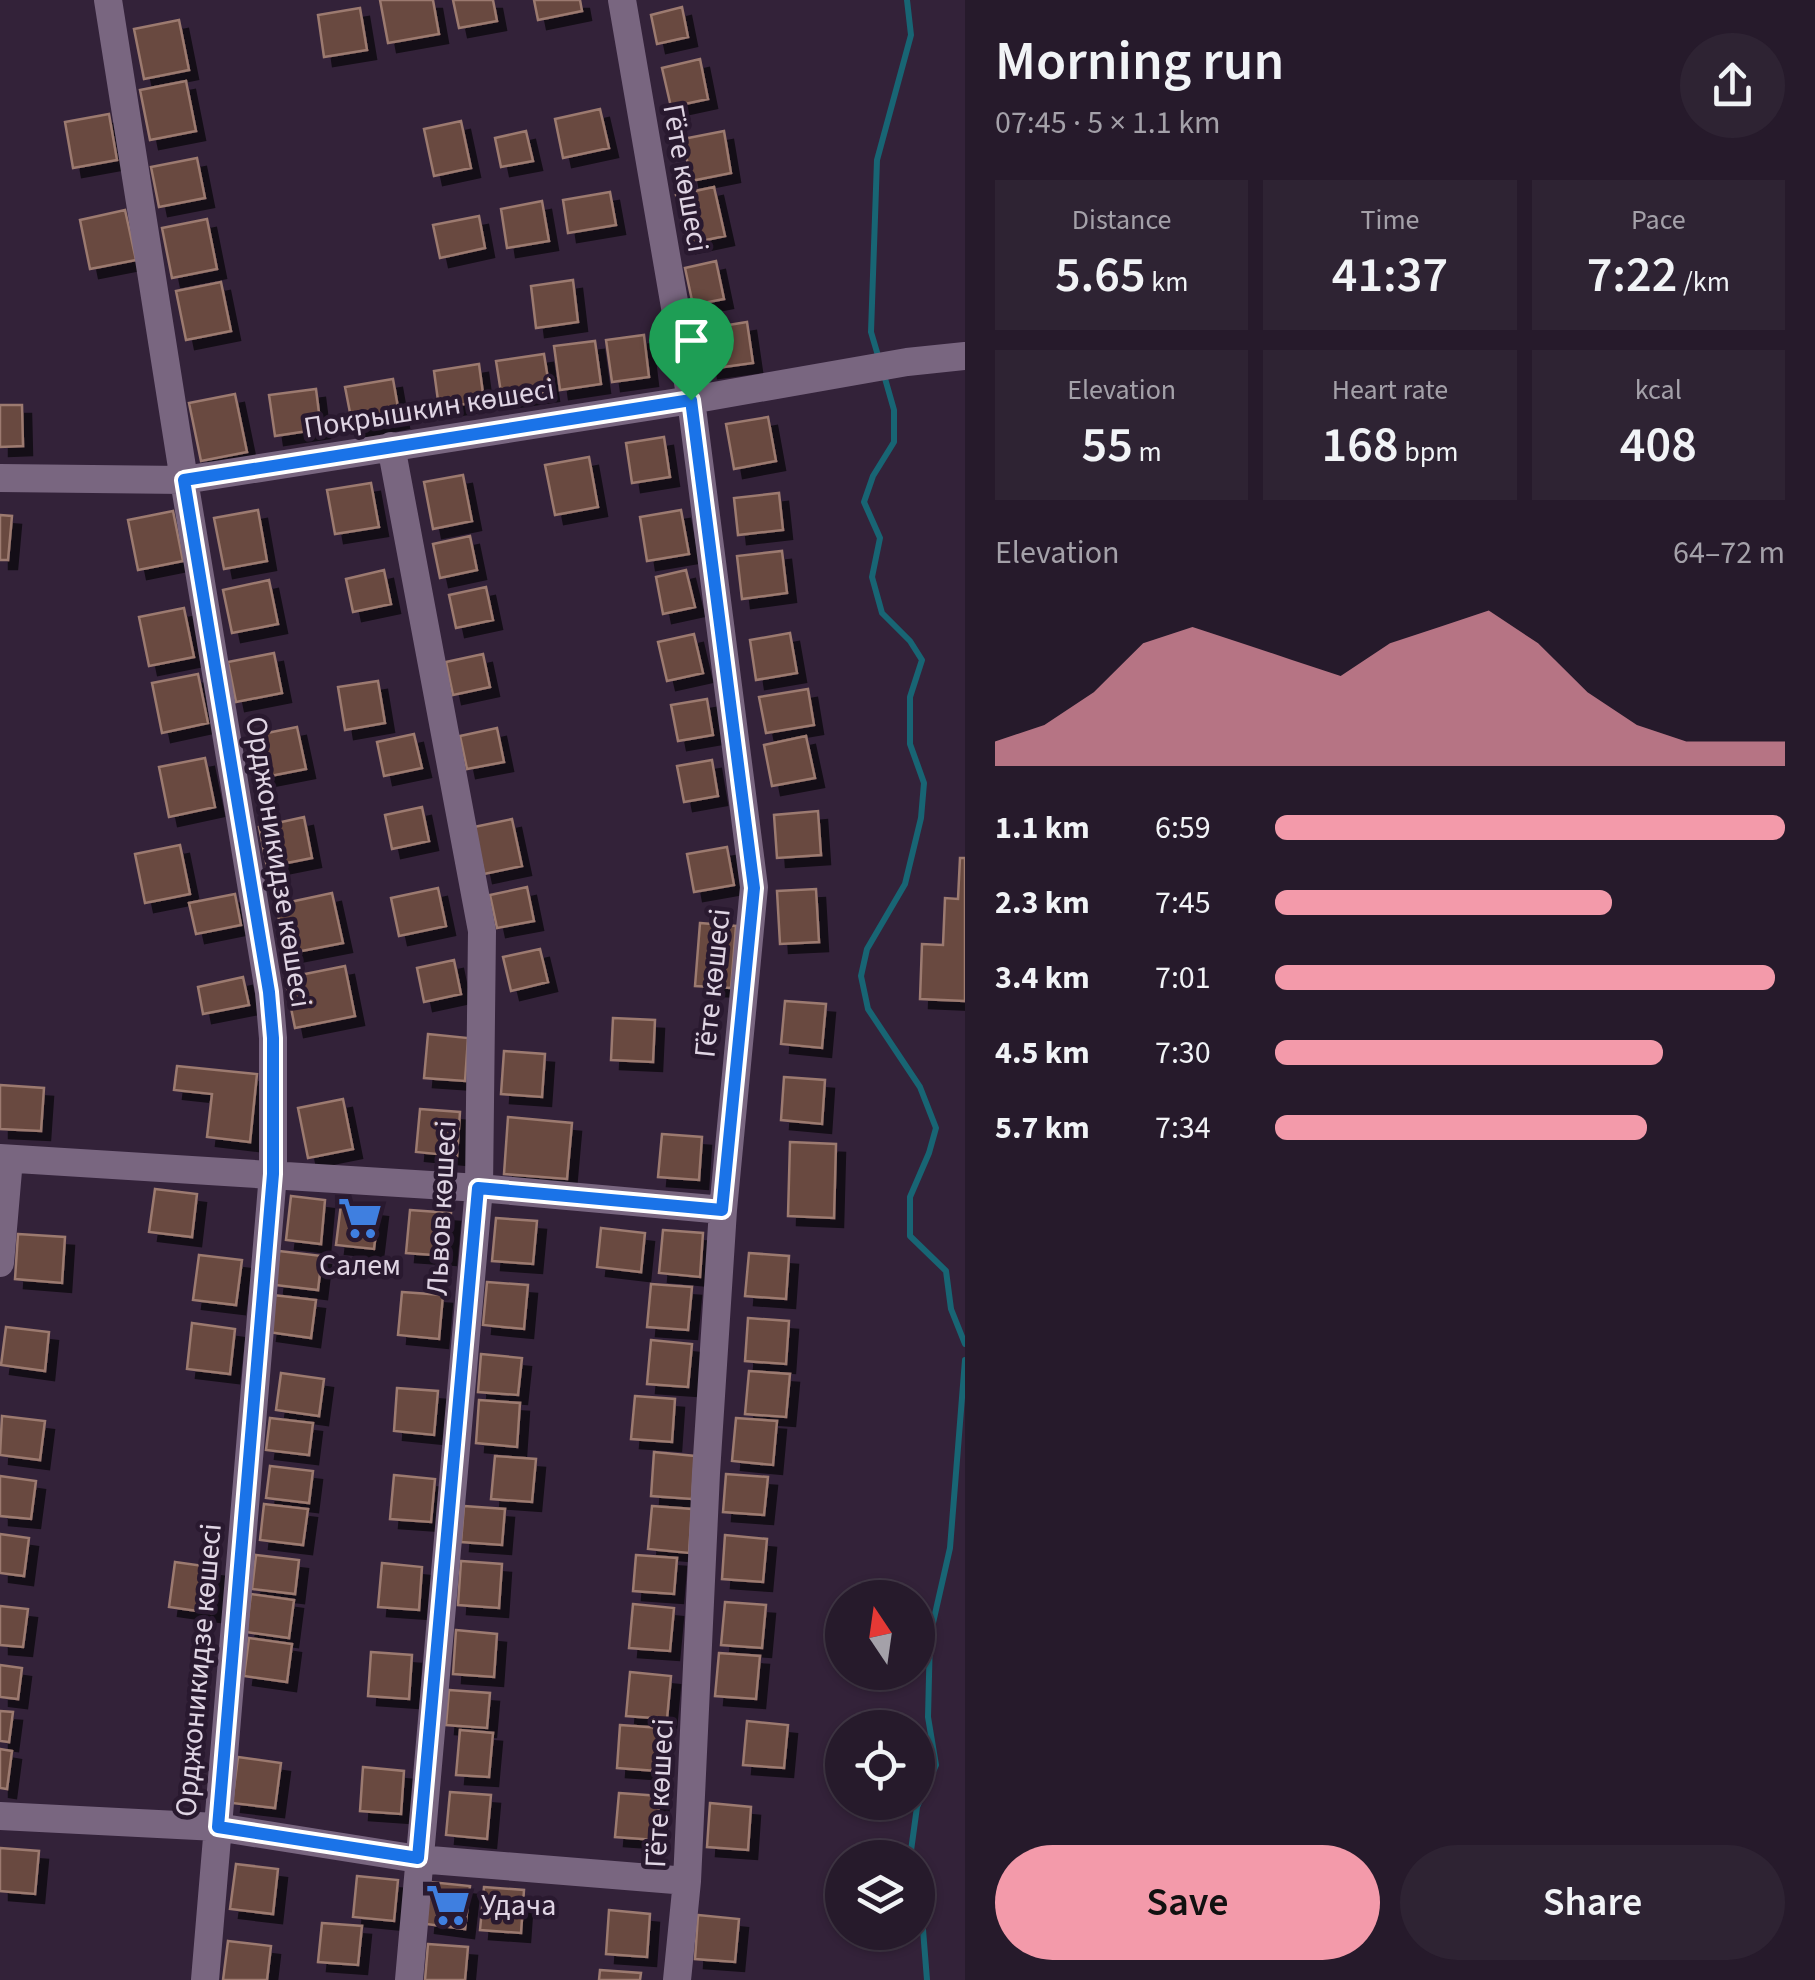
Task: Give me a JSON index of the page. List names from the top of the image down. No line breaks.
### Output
{"streets":{"street":["Гёте көшесі","Покрышкин көшесі","Орджоникидзе көшесі","Львов көшесі"]},"crossings":[["Гёте көшесі","Покрышкин көшесі"],["Покрышкин көшесі","Орджоникидзе көшесі"],["Покрышкин көшесі","Львов көшесі"]],"places":{"supermarket":["Салем","Удача"]},"north":"top","page":{"heading":["Morning run","07:45 · 5 × 1.1 km"],"stats":[["Distance","5.65 km"],["Time","41:37"],["Pace","7:22 /km"],["Elevation","55 m"],["Heart rate","168 bpm"],["kcal","408"]],"chart":["Elevation","64–72 m"],"list":[{"name":"1.1 km","note":"6:59"},{"name":"2.3 km","note":"7:45"},{"name":"3.4 km","note":"7:01"},{"name":"4.5 km","note":"7:30"},{"name":"5.7 km","note":"7:34"}],"buttons":["Save","Share"]}}
